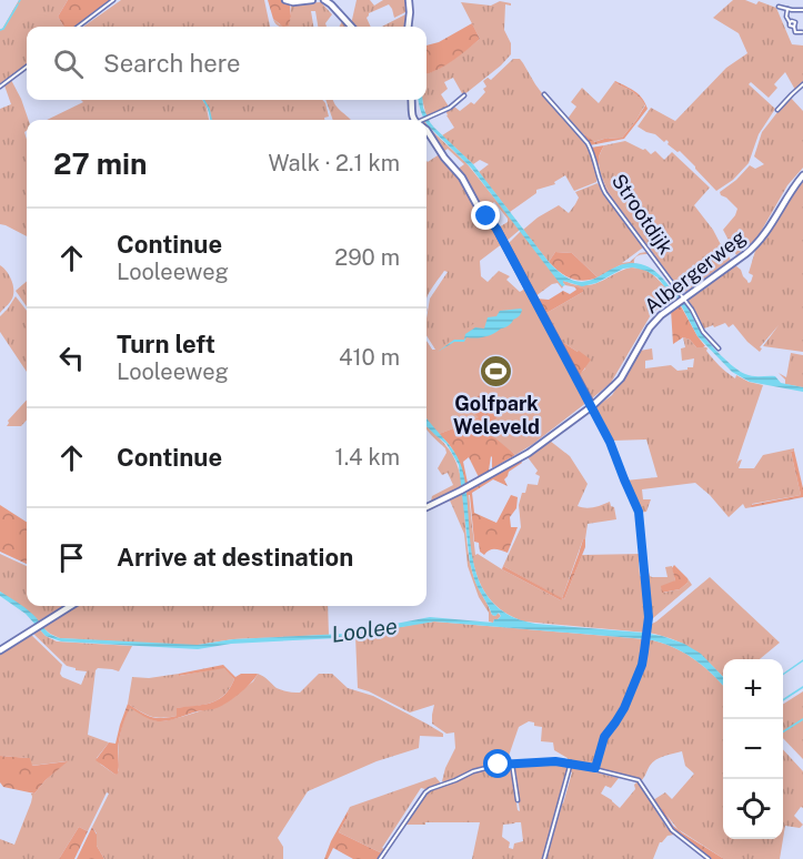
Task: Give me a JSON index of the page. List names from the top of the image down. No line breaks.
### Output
{"streets":{"main road":["Albergerweg"],"street":["Strootdijk"]},"crossings":[["Strootdijk","Albergerweg"]],"water":["Loolee"],"places":{"sports":["Golfpark Weleveld"]},"page":{"search":"Search here","heading":["27 min","Walk · 2.1 km"],"list":[["Continue","Looleeweg","290 m"],["Turn left","Looleeweg","410 m"],["Continue","1.4 km"],"Arrive at destination"],"map_buttons":["+","−"]}}
